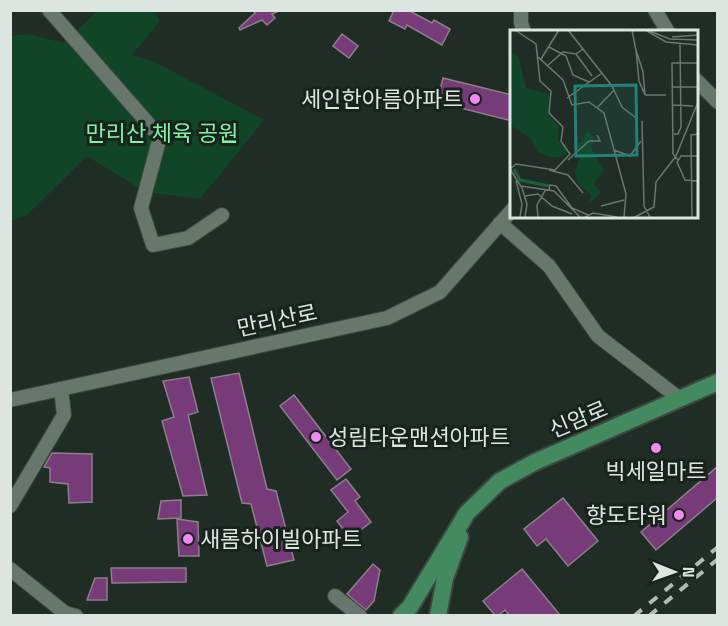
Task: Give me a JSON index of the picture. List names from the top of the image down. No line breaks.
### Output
{"streets":{"main road":["신암로"],"street":["만리산로"]},"parks":["만리산 체육 공원"],"places":["세인한아름아파트","성림타운맨션아파트","빅세일마트","향도타워","새롬하이빌아파트"],"north":"right"}
